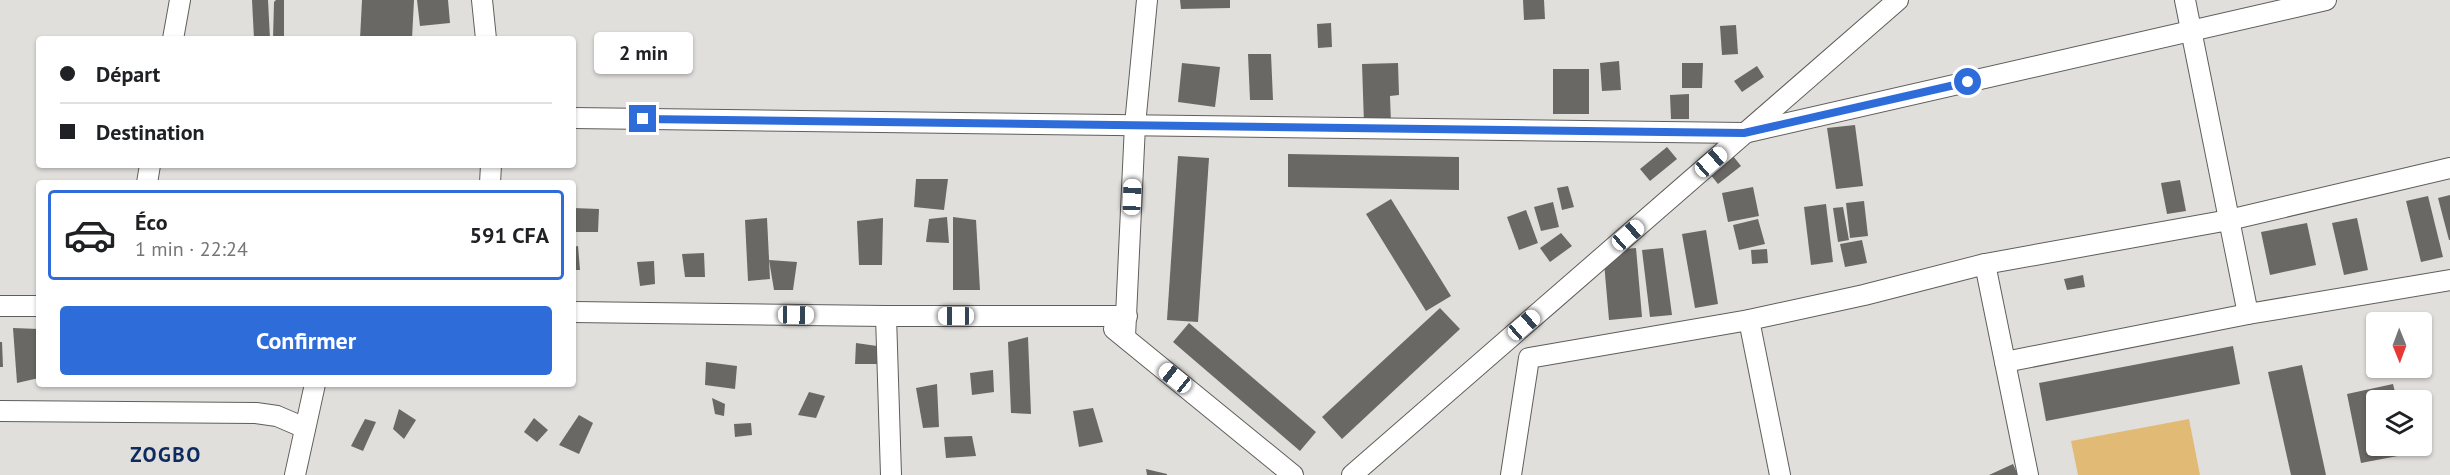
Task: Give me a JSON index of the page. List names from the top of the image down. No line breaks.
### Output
{"districts":["ZOGBO"],"north":"bottom","page":{"bubble":"2 min","banner":["Départ","Destination"],"list":[{"name":"Éco","note":"1 min · 22:24","value":"591 CFA"}],"buttons":"Confirmer"}}
